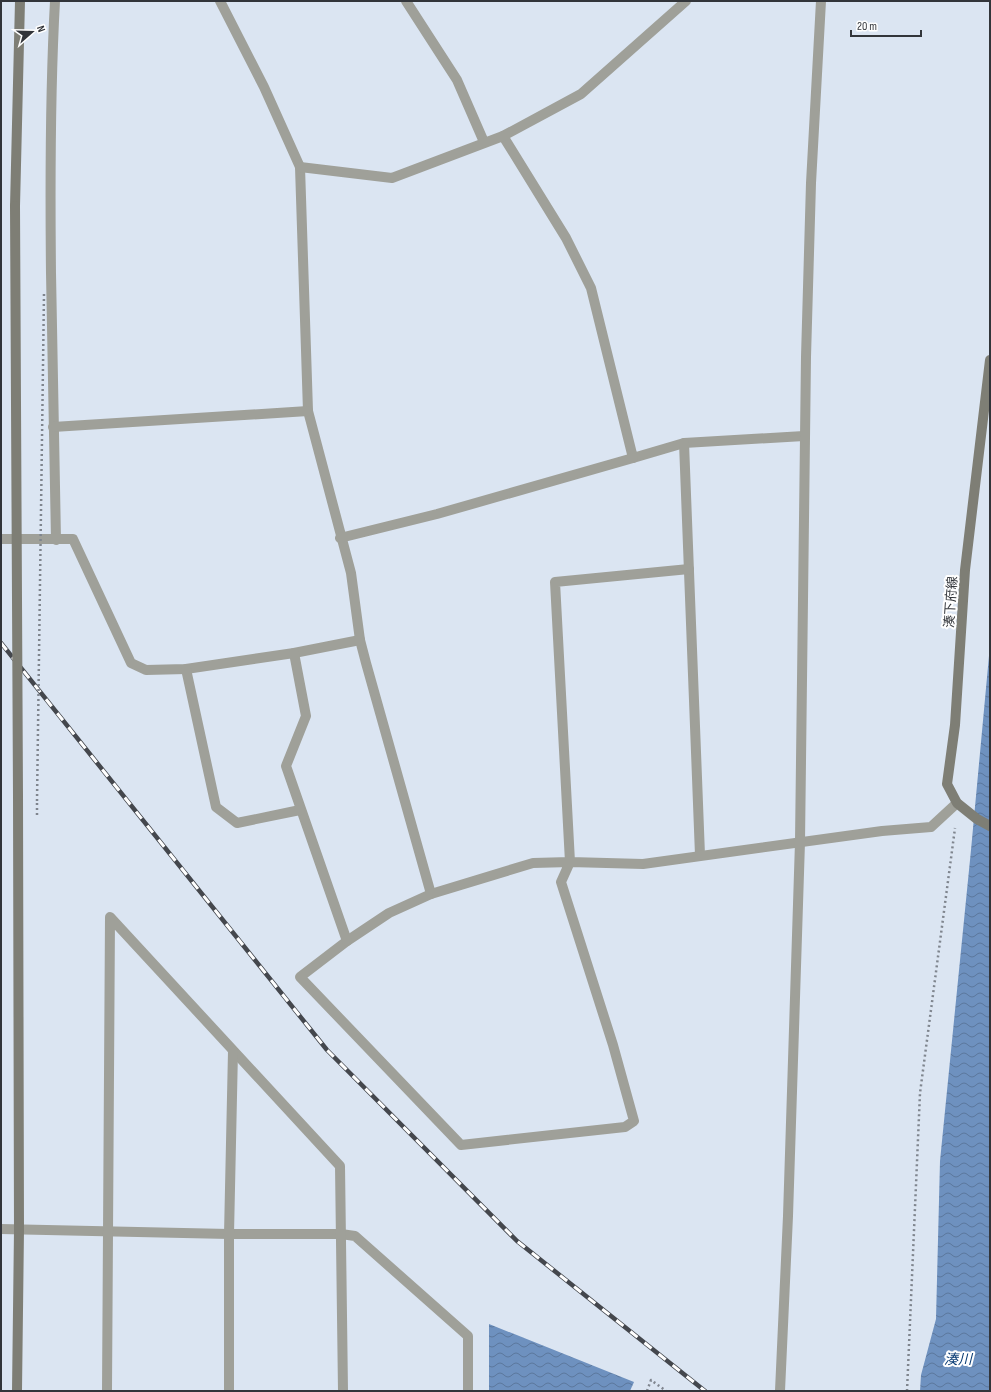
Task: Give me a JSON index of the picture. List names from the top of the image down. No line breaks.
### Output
{"streets":{"main road":["湊下府線"]},"water":["湊川"],"scale_bar":"20 m","north":"right"}
